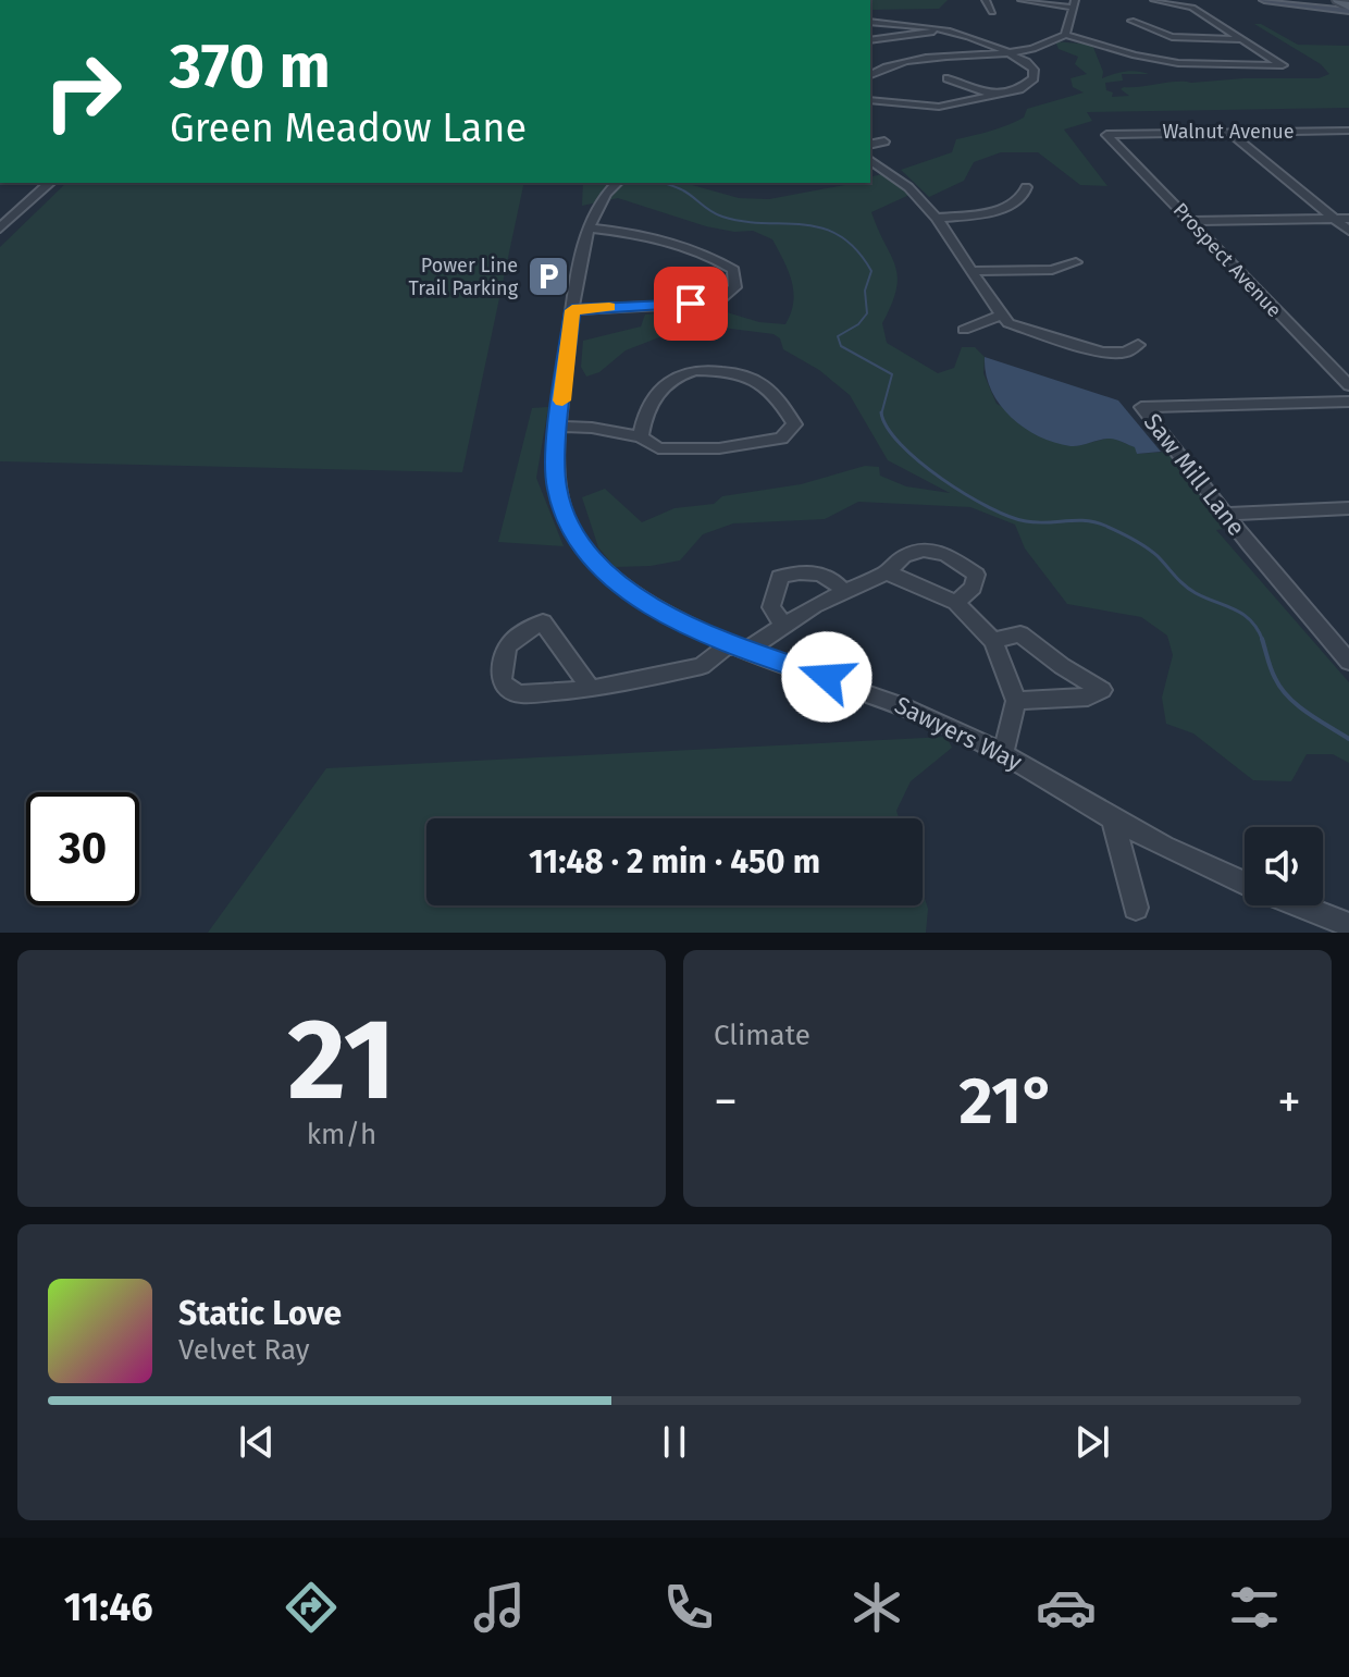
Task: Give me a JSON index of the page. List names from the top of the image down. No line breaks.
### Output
{"streets":{"street":["Walnut Avenue","Prospect Avenue","Saw Mill Lane","Sawyers Way"]},"crossings":[["Walnut Avenue","Prospect Avenue"]],"places":{"parking":["Power Line Trail Parking"]},"page":{"turn":["370 m","Green Meadow Lane"],"limit":"30","trip":"11:48 · 2 min · 450 m","tile":[["21","km/h"],"Climate"],"heat":["−","21°","+"],"song":["Static Love","Velvet Ray"],"tabs":"11:46"}}
